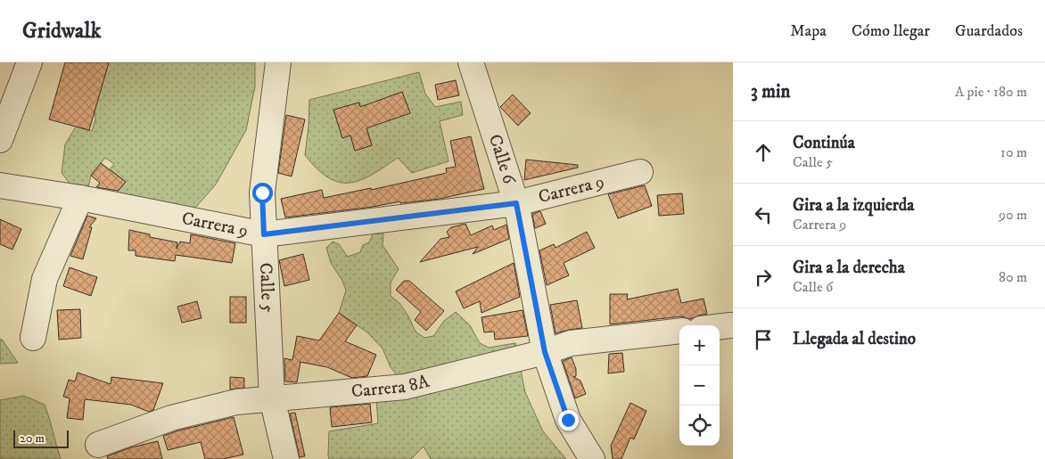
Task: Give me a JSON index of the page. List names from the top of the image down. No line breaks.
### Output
{"streets":{"street":["Calle 6","Carrera 9","Calle 5","Carrera 8A"]},"crossings":[["Calle 6","Carrera 9"],["Calle 6","Carrera 8A"],["Carrera 9","Calle 5"],["Calle 5","Carrera 8A"]],"scale_bar":"20 m","page":{"header":"Gridwalk","nav":["Mapa","Cómo llegar","Guardados"],"heading":["3 min","A pie · 180 m"],"list":[["Continúa","Calle 5","10 m"],["Gira a la izquierda","Carrera 9","90 m"],["Gira a la derecha","Calle 6","80 m"],"Llegada al destino"],"map_buttons":["+","−"],"scale":"20 m"}}
